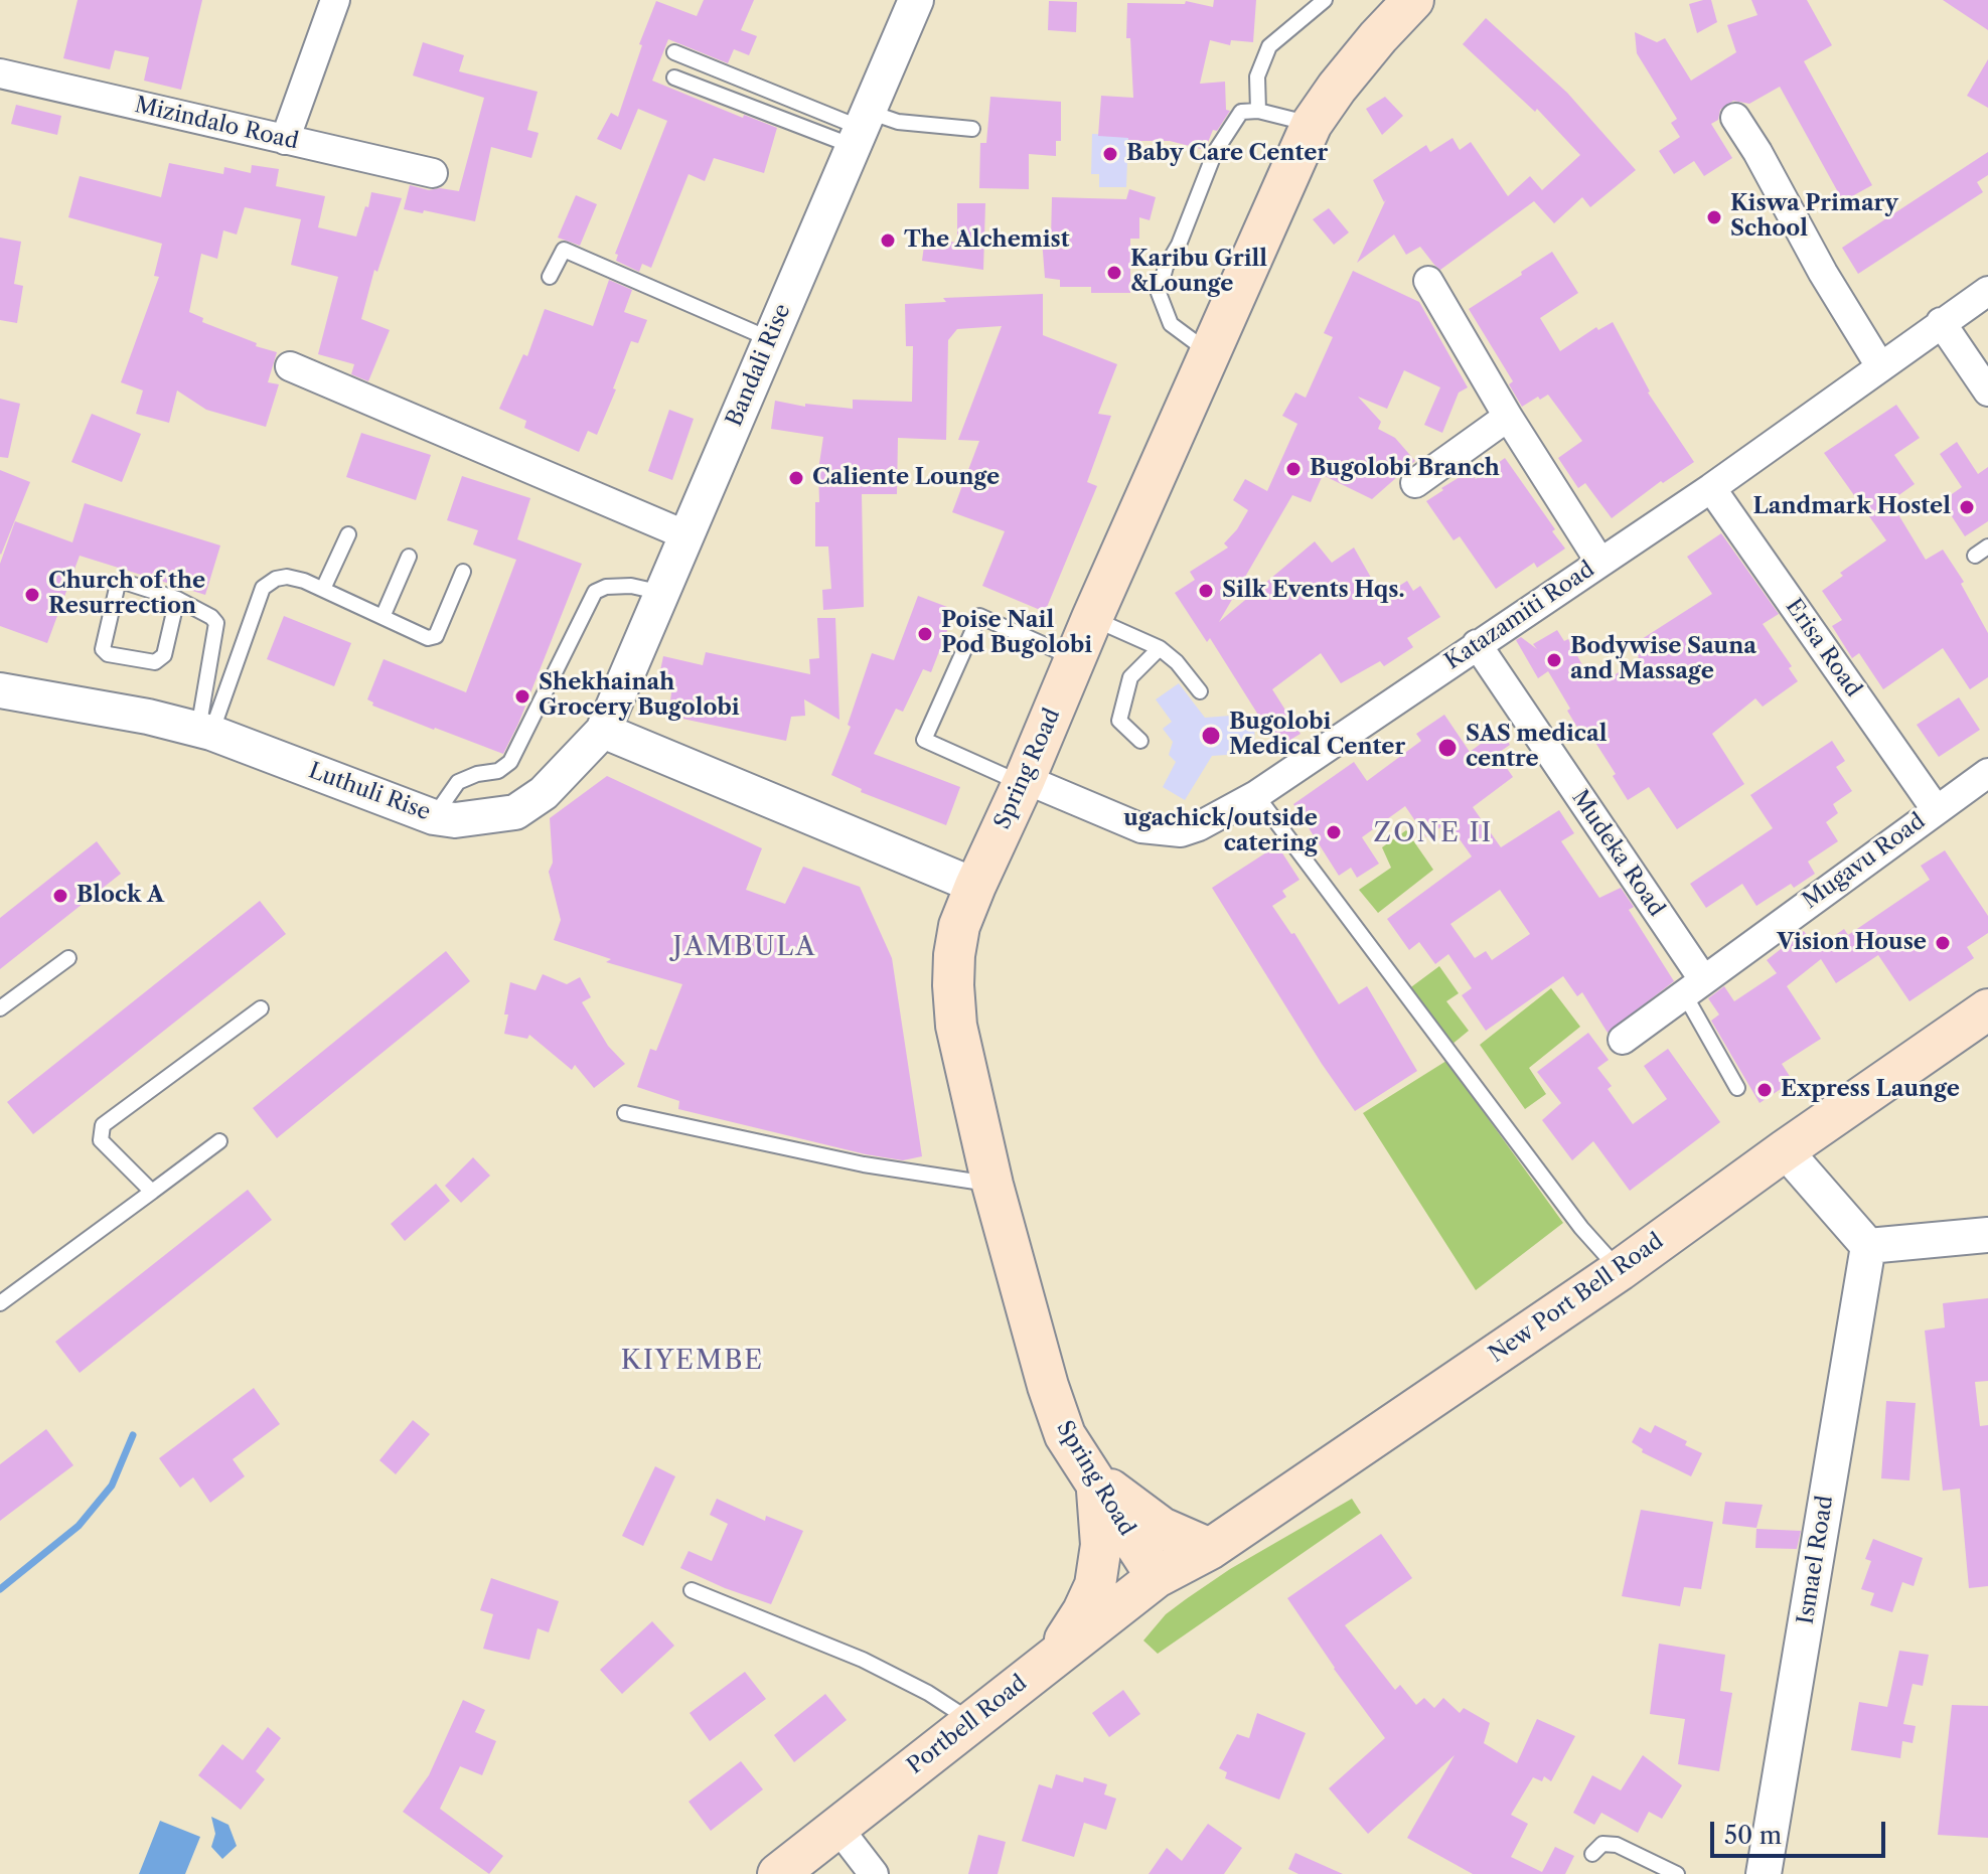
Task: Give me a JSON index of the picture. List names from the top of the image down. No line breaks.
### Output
{"streets":{"main road":["Spring Road","New Port Bell Road","Portbell Road"],"street":["Mizindalo Road","Bandali Rise","Katazamiti Road","Erisa Road","Luthuli Rise","Mudeka Road","Mugavu Road","Ismael Road"]},"crossings":[["Bandali Rise","Luthuli Rise"],["Katazamiti Road","Erisa Road"],["Katazamiti Road","Spring Road"],["Katazamiti Road","Mudeka Road"],["Erisa Road","Mugavu Road"],["Spring Road","New Port Bell Road"],["Spring Road","Portbell Road"],["Mudeka Road","Mugavu Road"],["New Port Bell Road","Portbell Road"]],"districts":["ZONE II","JAMBULA","KIYEMBE"],"places":["Baby Care Center","Kiswa Primary School","The Alchemist","Karibu Grill &Lounge","Bugolobi Branch","Caliente Lounge","Landmark Hostel","Silk Events Hqs.","Church of the Resurrection","Poise Nail Pod Bugolobi","Bodywise Sauna and Massage","Shekhainah Grocery Bugolobi","Bugolobi Medical Center","SAS medical centre","ugachick/outside catering","Block A","Vision House","Express Launge"],"scale_bar":"50 m"}
